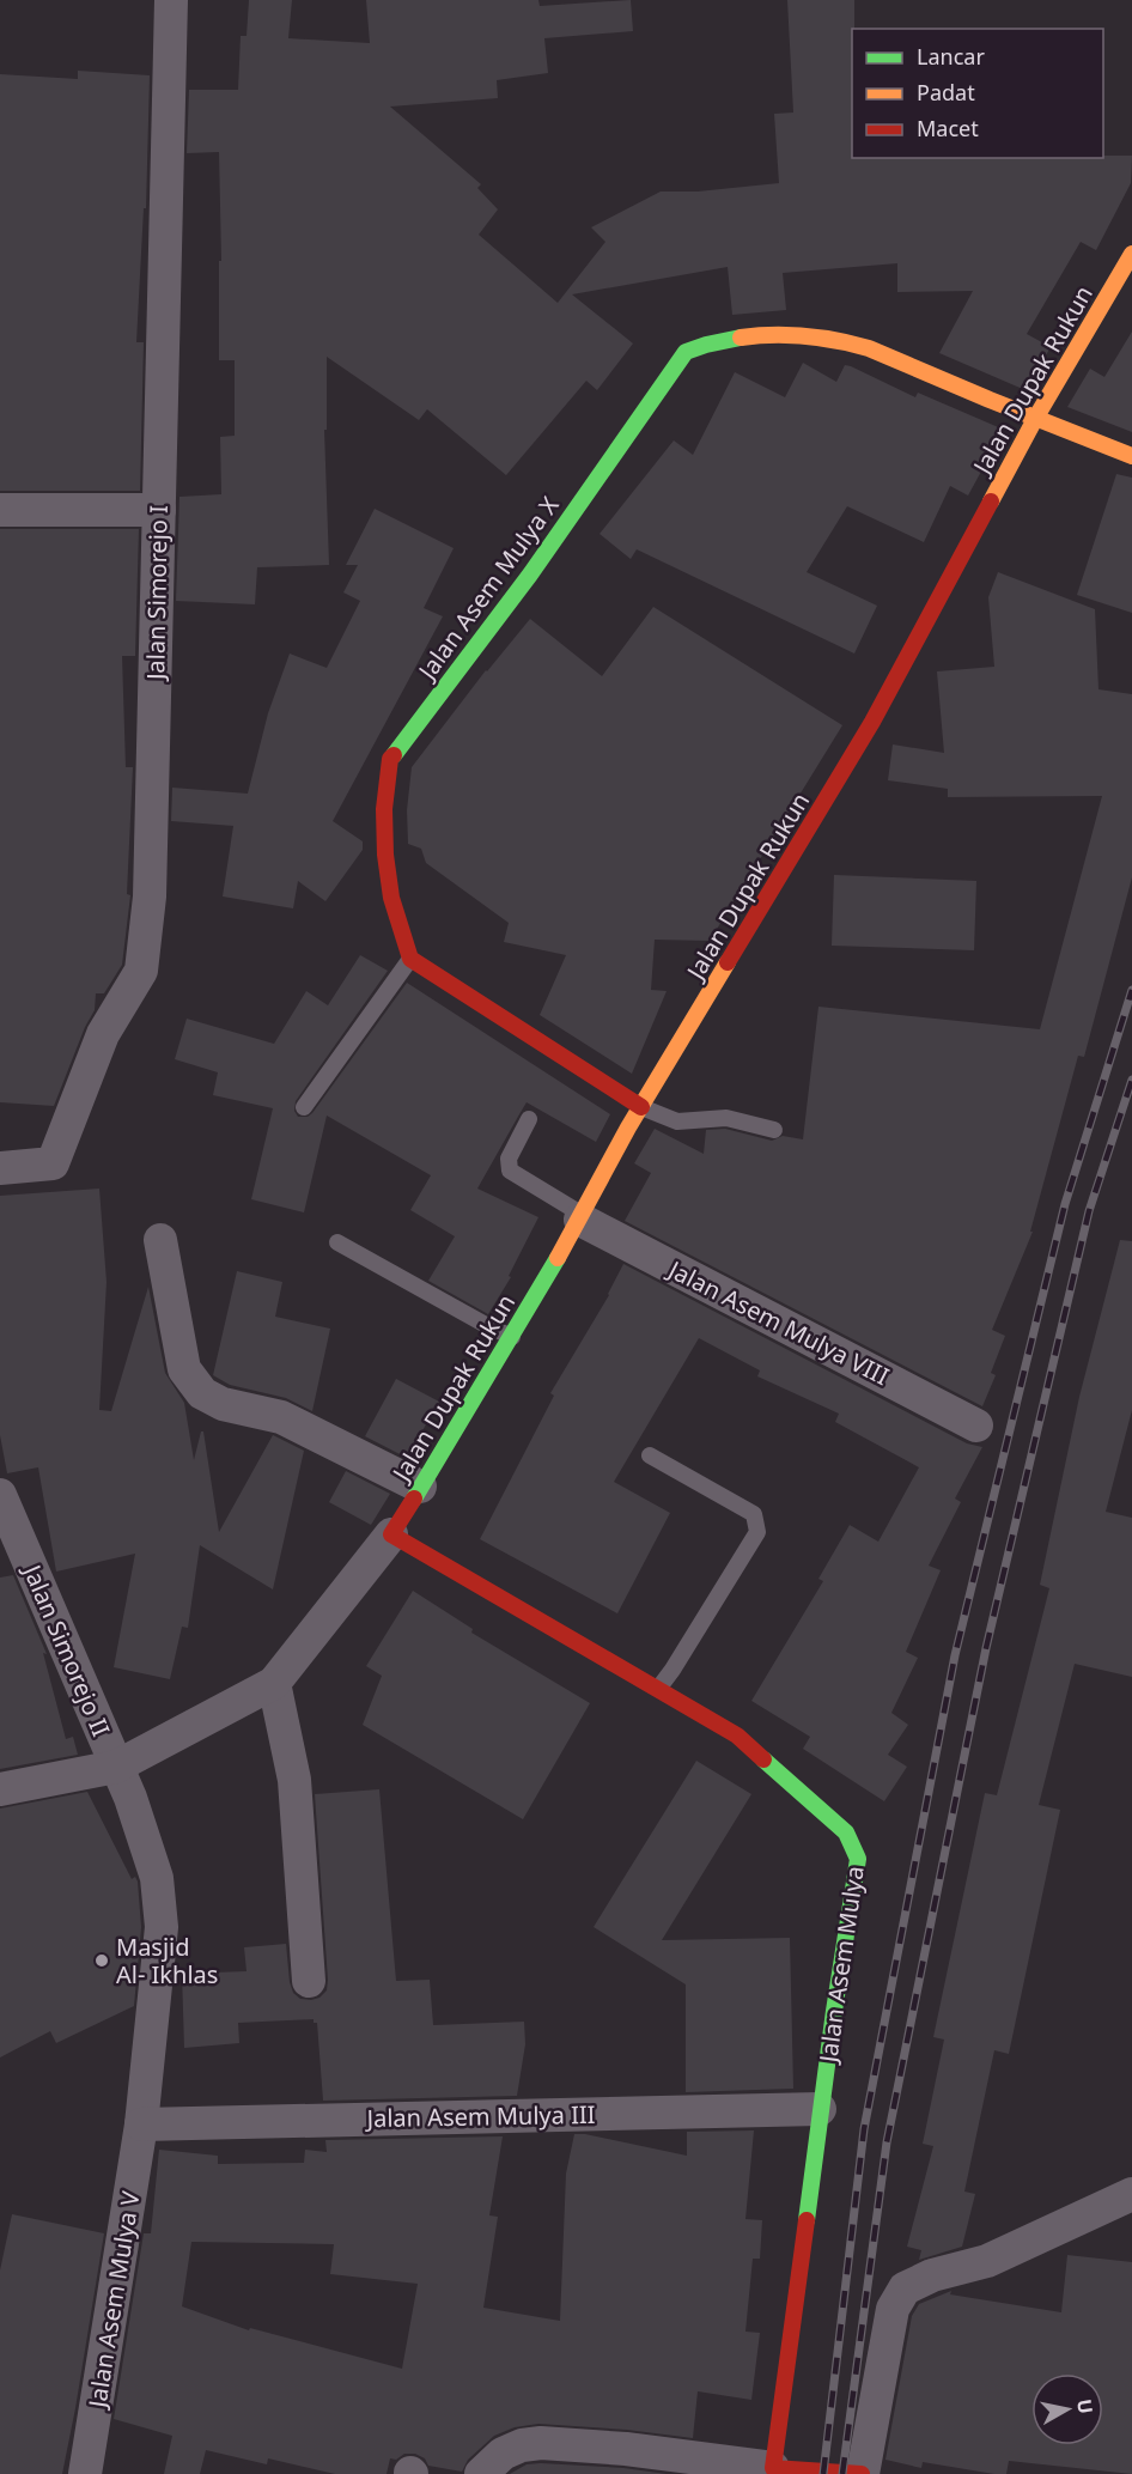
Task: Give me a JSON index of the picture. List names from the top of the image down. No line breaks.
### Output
{"streets":{"street":["Jalan Dupak Rukun","Jalan Asem Mulya X","Jalan Simorejo I","Jalan Asem Mulya VIII","Jalan Simorejo II","Jalan Asem Mulya","Jalan Asem Mulya III","Jalan Asem Mulya V"]},"crossings":[["Jalan Dupak Rukun","Jalan Asem Mulya X"],["Jalan Dupak Rukun","Jalan Asem Mulya VIII"],["Jalan Dupak Rukun","Jalan Asem Mulya"],["Jalan Simorejo II","Jalan Asem Mulya III"],["Jalan Simorejo II","Jalan Asem Mulya V"],["Jalan Asem Mulya","Jalan Asem Mulya III"],["Jalan Asem Mulya III","Jalan Asem Mulya V"]],"places":["Masjid Al- Ikhlas"],"legend":["Lancar","Padat","Macet"],"north":"right"}
